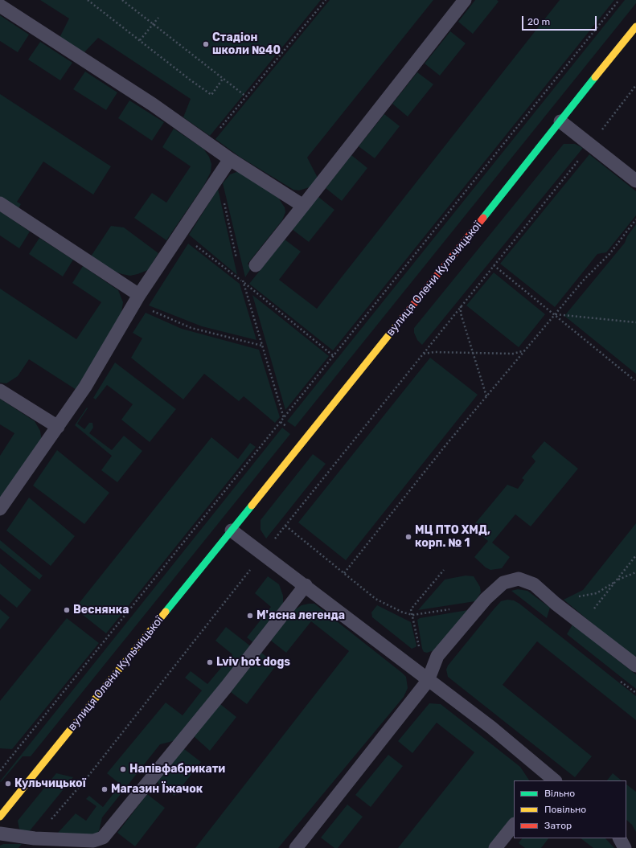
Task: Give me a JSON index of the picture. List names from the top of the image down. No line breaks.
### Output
{"streets":{"street":["вулиця Олени Кульчицької"]},"places":["Стадіон школи №40","МЦ ПТО ХМД, корп. № 1","Веснянка","М'ясна легенда","Lviv hot dogs","Напівфабрикати","Кульчицької","Магазин Їжачок"],"legend":["Вільно","Повільно","Затор"],"scale_bar":"20 m"}
